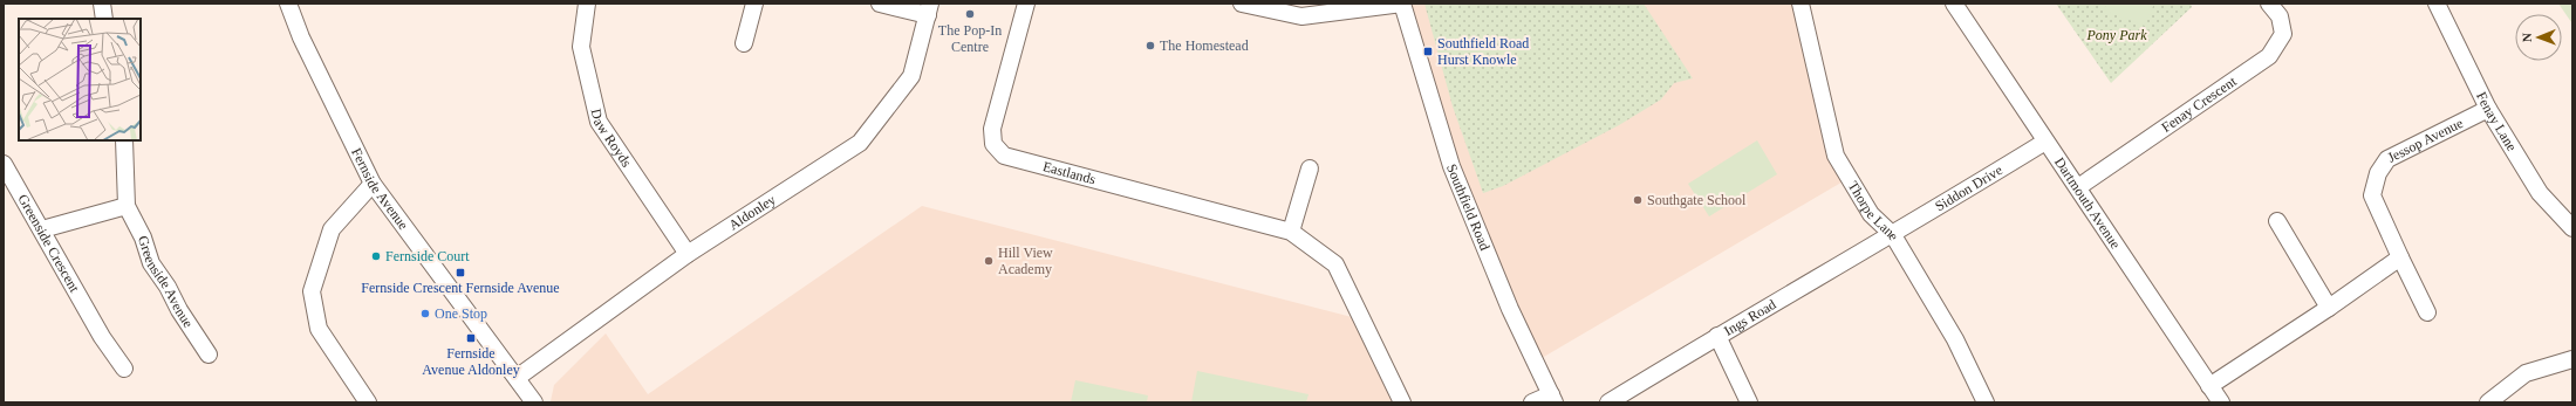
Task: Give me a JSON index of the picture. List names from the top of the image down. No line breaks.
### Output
{"streets":{"street":["Fenay Crescent","Fenay Lane","Daw Royds","Jessop Avenue","Eastlands","Fernside Avenue","Siddon Drive","Dartmouth Avenue","Southfield Road","Thorpe Lane","Aldonley","Greenside Crescent","Greenside Avenue","Ings Road"]},"crossings":[["Fenay Crescent","Dartmouth Avenue"],["Fenay Lane","Jessop Avenue"],["Daw Royds","Aldonley"],["Fernside Avenue","Aldonley"],["Siddon Drive","Dartmouth Avenue"],["Siddon Drive","Thorpe Lane"],["Siddon Drive","Ings Road"],["Thorpe Lane","Ings Road"]],"parks":["Pony Park"],"places":{"other":["The Pop-In Centre","The Homestead","Southgate School","Fernside Court","Hill View Academy","One Stop"],"transit":["Southfield Road Hurst Knowle","Fernside Crescent Fernside Avenue","Fernside Avenue Aldonley"]},"north":"left"}
